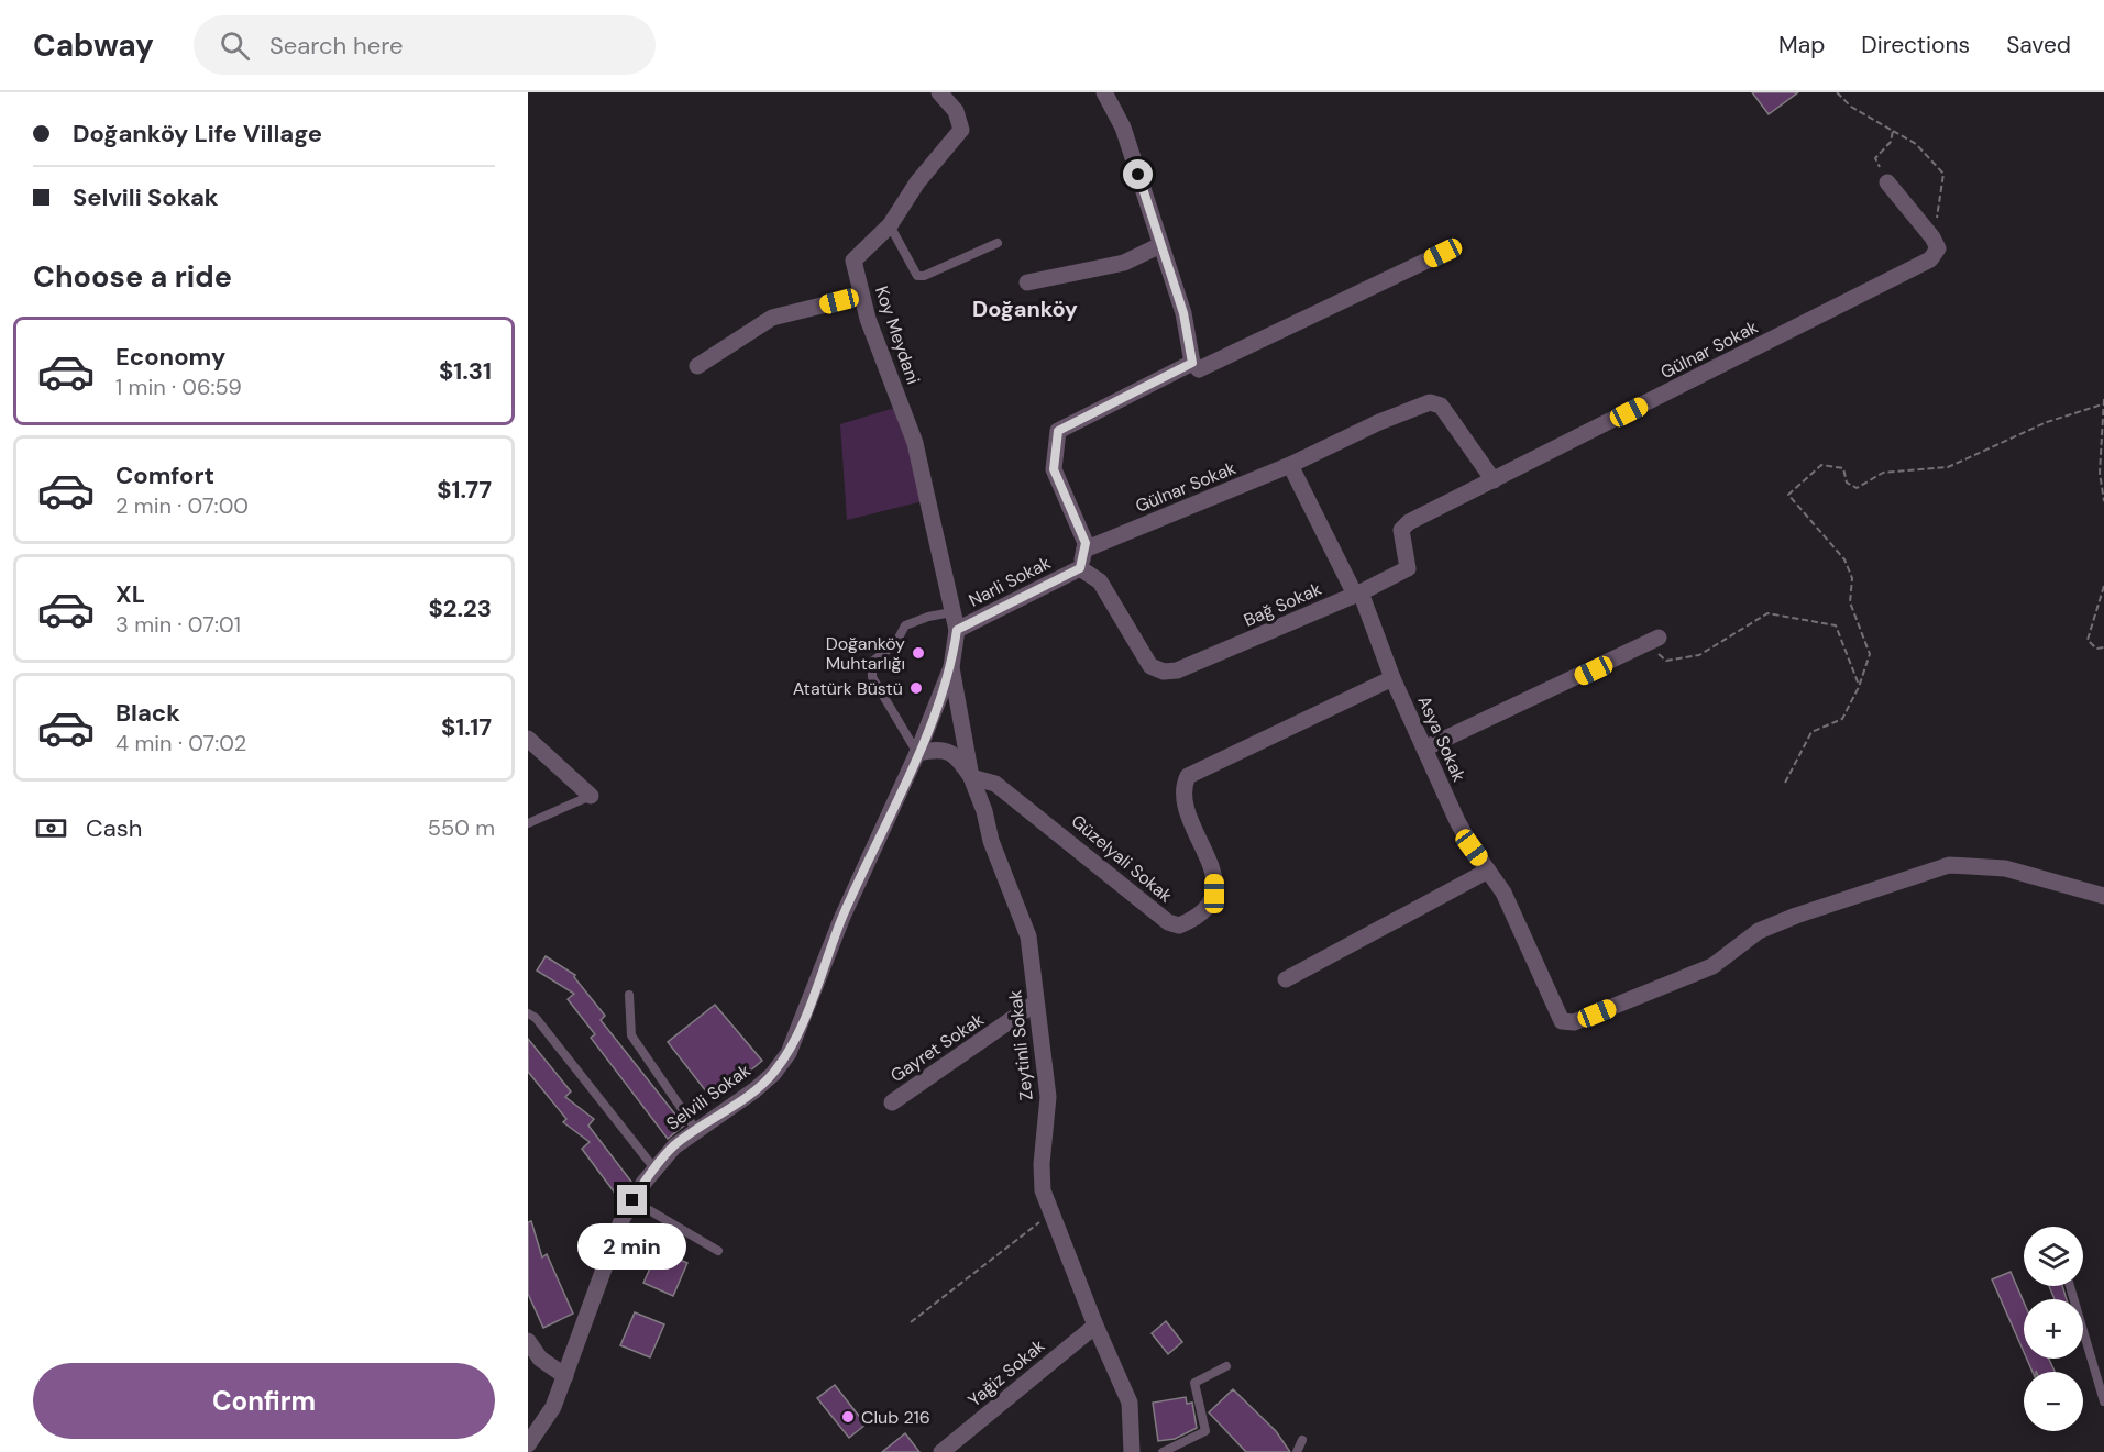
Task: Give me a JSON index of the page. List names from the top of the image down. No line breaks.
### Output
{"streets":{"street":["Koy Meydani","Gülnar Sokak","Narli Sokak","Bağ Sokak","Asya Sokak","Güzelyali Sokak","Zeytinli Sokak","Gayret Sokak","Selvili Sokak","Yağiz Sokak"]},"crossings":[["Koy Meydani","Narli Sokak"],["Koy Meydani","Zeytinli Sokak"],["Gülnar Sokak","Bağ Sokak"],["Gülnar Sokak","Asya Sokak"],["Narli Sokak","Bağ Sokak"],["Narli Sokak","Zeytinli Sokak"],["Bağ Sokak","Asya Sokak"],["Asya Sokak","Güzelyali Sokak"],["Güzelyali Sokak","Zeytinli Sokak"],["Zeytinli Sokak","Gayret Sokak"],["Zeytinli Sokak","Selvili Sokak"],["Zeytinli Sokak","Yağiz Sokak"]],"districts":["Doğanköy"],"places":["Doğanköy Muhtarlığı","Atatürk Büstü","Club 216"],"page":{"header":"Cabway","search":"Search here","nav":["Map","Directions","Saved"],"banner":["Doğanköy Life Village","Selvili Sokak"],"heading":"Choose a ride","list":[{"name":"Economy","note":"1 min · 06:59","value":"$1.31"},{"name":"Comfort","note":"2 min · 07:00","value":"$1.77"},{"name":"XL","note":"3 min · 07:01","value":"$2.23"},{"name":"Black","note":"4 min · 07:02","value":"$1.17"}],"pay":["Cash","550 m"],"bubble":"2 min","map_buttons":["+","−"],"buttons":"Confirm"}}
